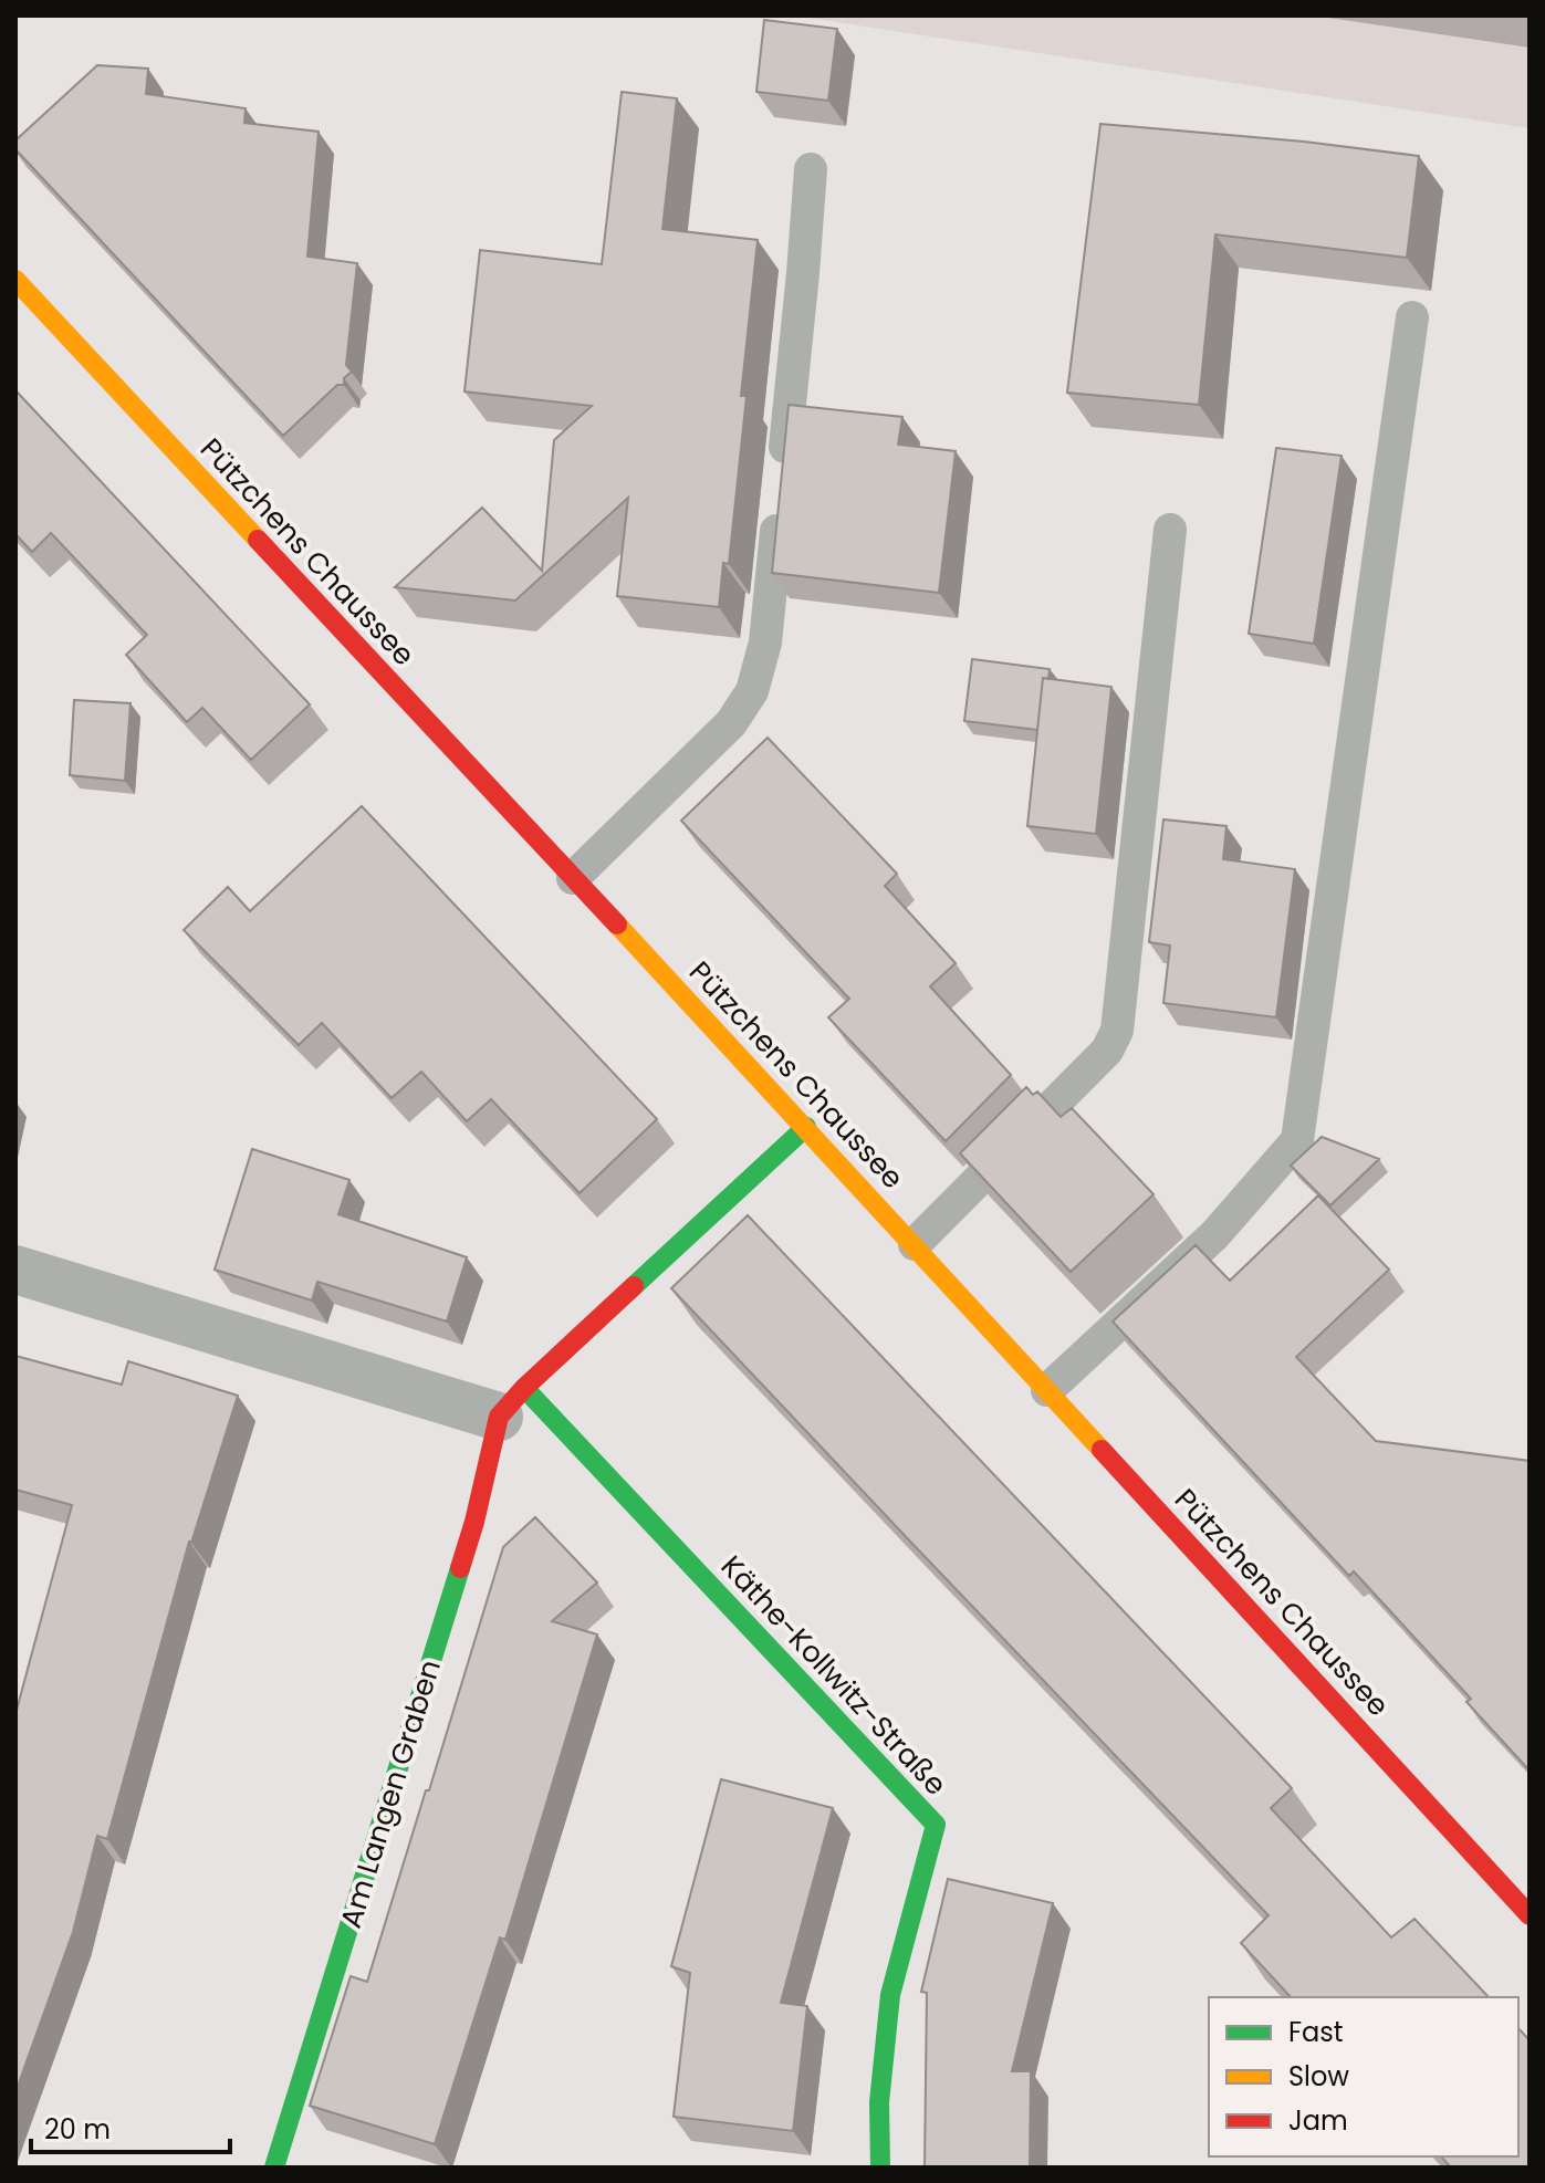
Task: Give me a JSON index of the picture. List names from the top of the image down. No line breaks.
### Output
{"streets":{"street":["Pützchens Chaussee","Käthe-Kollwitz-Straße","Am Langen Graben"]},"crossings":[["Käthe-Kollwitz-Straße","Am Langen Graben"]],"legend":["Fast","Slow","Jam"],"scale_bar":"20 m"}
